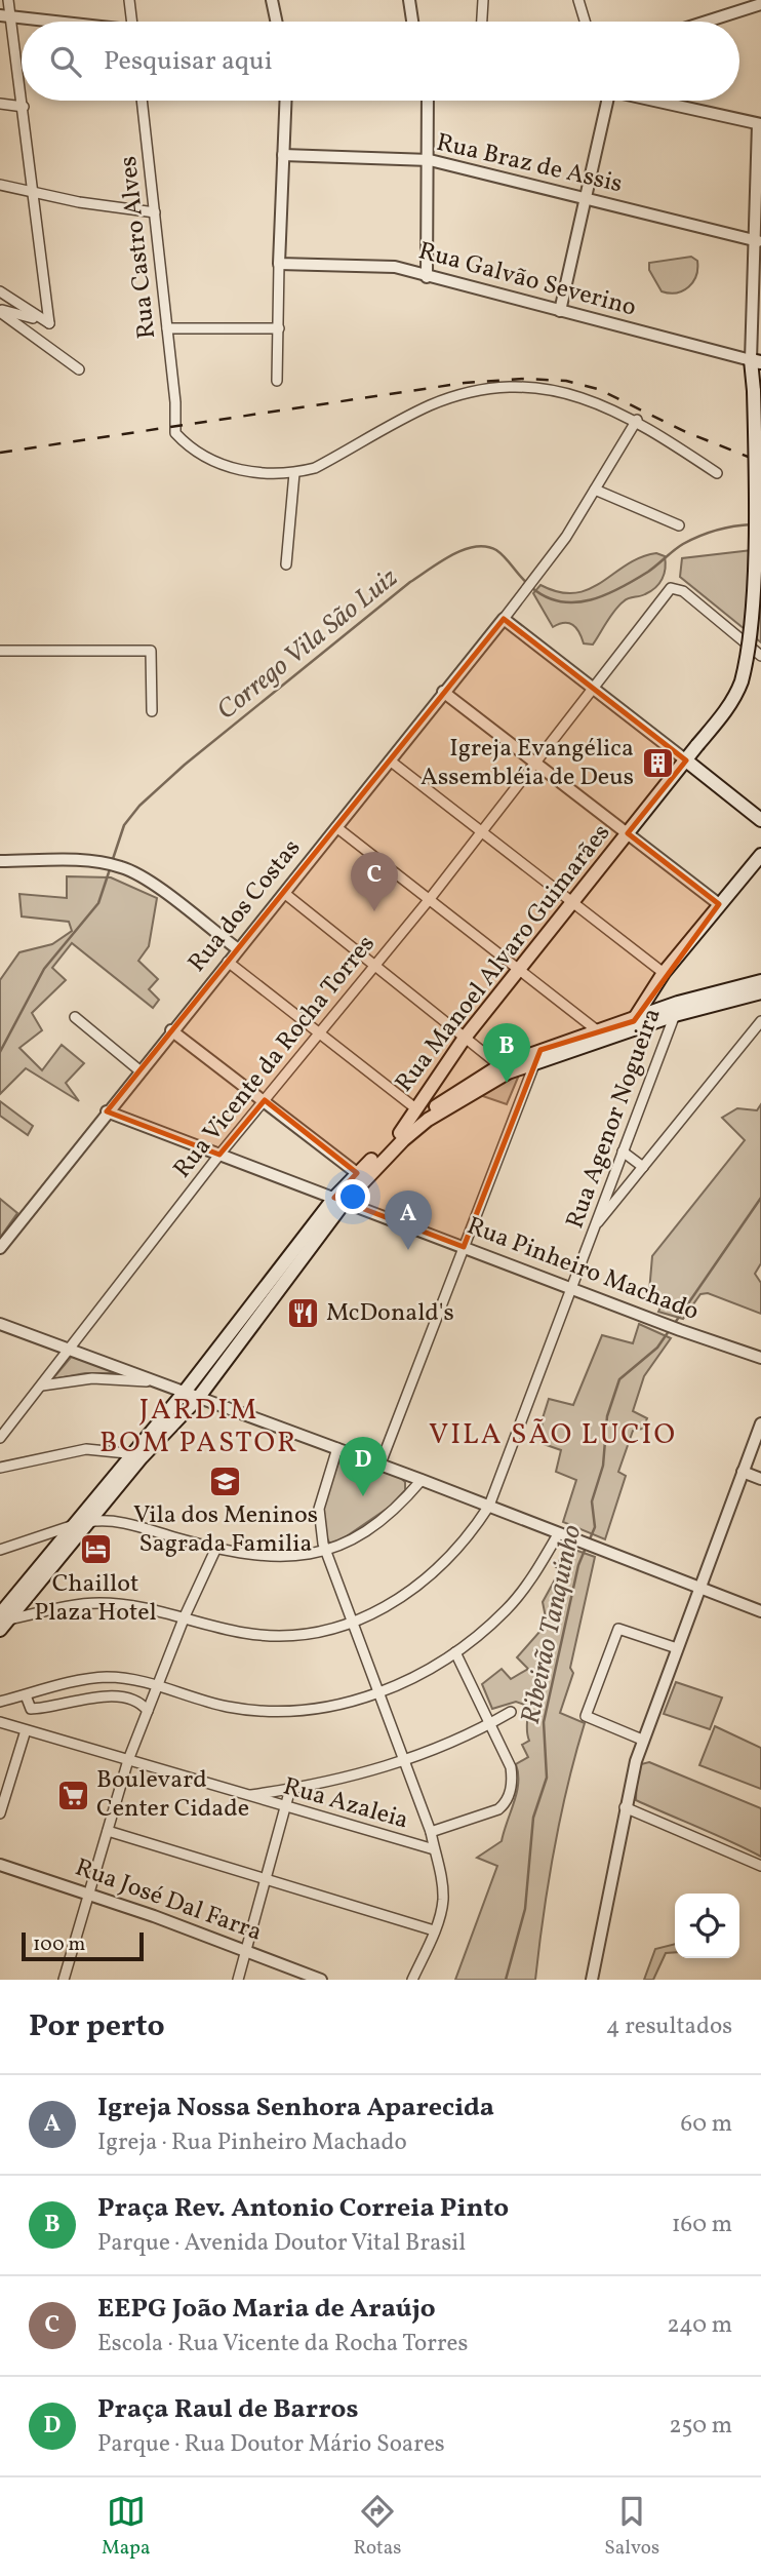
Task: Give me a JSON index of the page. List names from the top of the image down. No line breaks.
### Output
{"streets":{"main road":["Rua Manoel Alvaro Guimarães"],"street":["Rua Braz de Assis","Rua Castro Alves","Rua Galvão Severino","Rua dos Costas","Rua Vicente da Rocha Torres","Rua Agenor Nogueira","Rua Pinheiro Machado","Rua Azaleia","Rua José Dal Farra"]},"crossings":[["Rua Castro Alves","Rua dos Costas"],["Rua Galvão Severino","Rua Manoel Alvaro Guimarães"],["Rua dos Costas","Rua Pinheiro Machado"],["Rua Vicente da Rocha Torres","Rua Pinheiro Machado"],["Rua Agenor Nogueira","Rua Pinheiro Machado"]],"districts":["JARDIM BOM PASTOR","VILA SÃO LUCIO"],"water":["Corrego Vila São Luiz","Ribeirão Tanquinho"],"places":{"building":["Igreja Evangélica Assembléia de Deus"],"restaurant":["McDonald's"],"school or university":["Vila dos Meninos Sagrada Familia"],"hotel":["Chaillot Plaza Hotel"],"supermarket":["Boulevard Center Cidade"]},"scale_bar":"100 m","page":{"search":"Pesquisar aqui","pins":["C","B","A","D"],"scale":"100 m","heading":["Por perto","4 resultados"],"list":[{"mark":"A","name":"Igreja Nossa Senhora Aparecida","note":"Igreja · Rua Pinheiro Machado","value":"60 m"},{"mark":"B","name":"Praça Rev. Antonio Correia Pinto","note":"Parque · Avenida Doutor Vital Brasil","value":"160 m"},{"mark":"C","name":"EEPG João Maria de Araújo","note":"Escola · Rua Vicente da Rocha Torres","value":"240 m"},{"mark":"D","name":"Praça Raul de Barros","note":"Parque · Rua Doutor Mário Soares","value":"250 m"}],"nav":["Mapa","Rotas","Salvos"]}}
